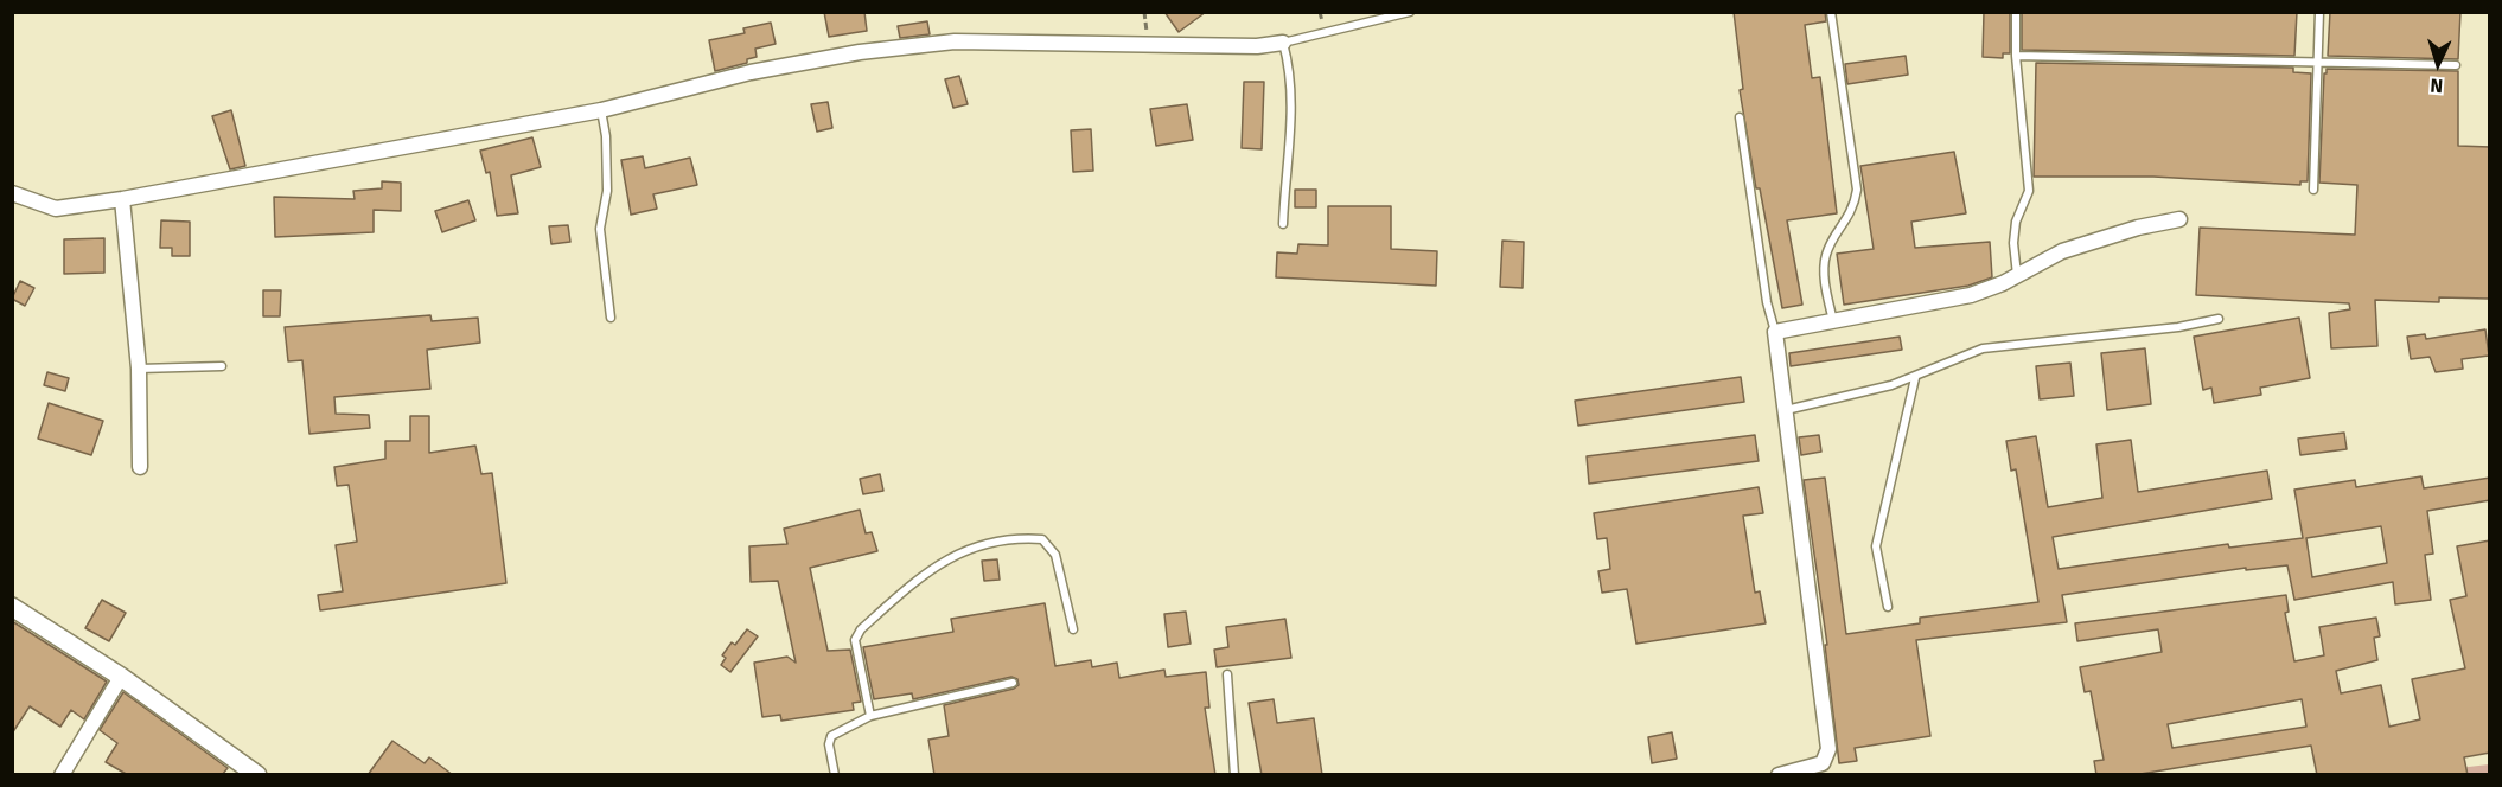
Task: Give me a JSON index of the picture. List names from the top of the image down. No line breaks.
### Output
{"north":"bottom"}
